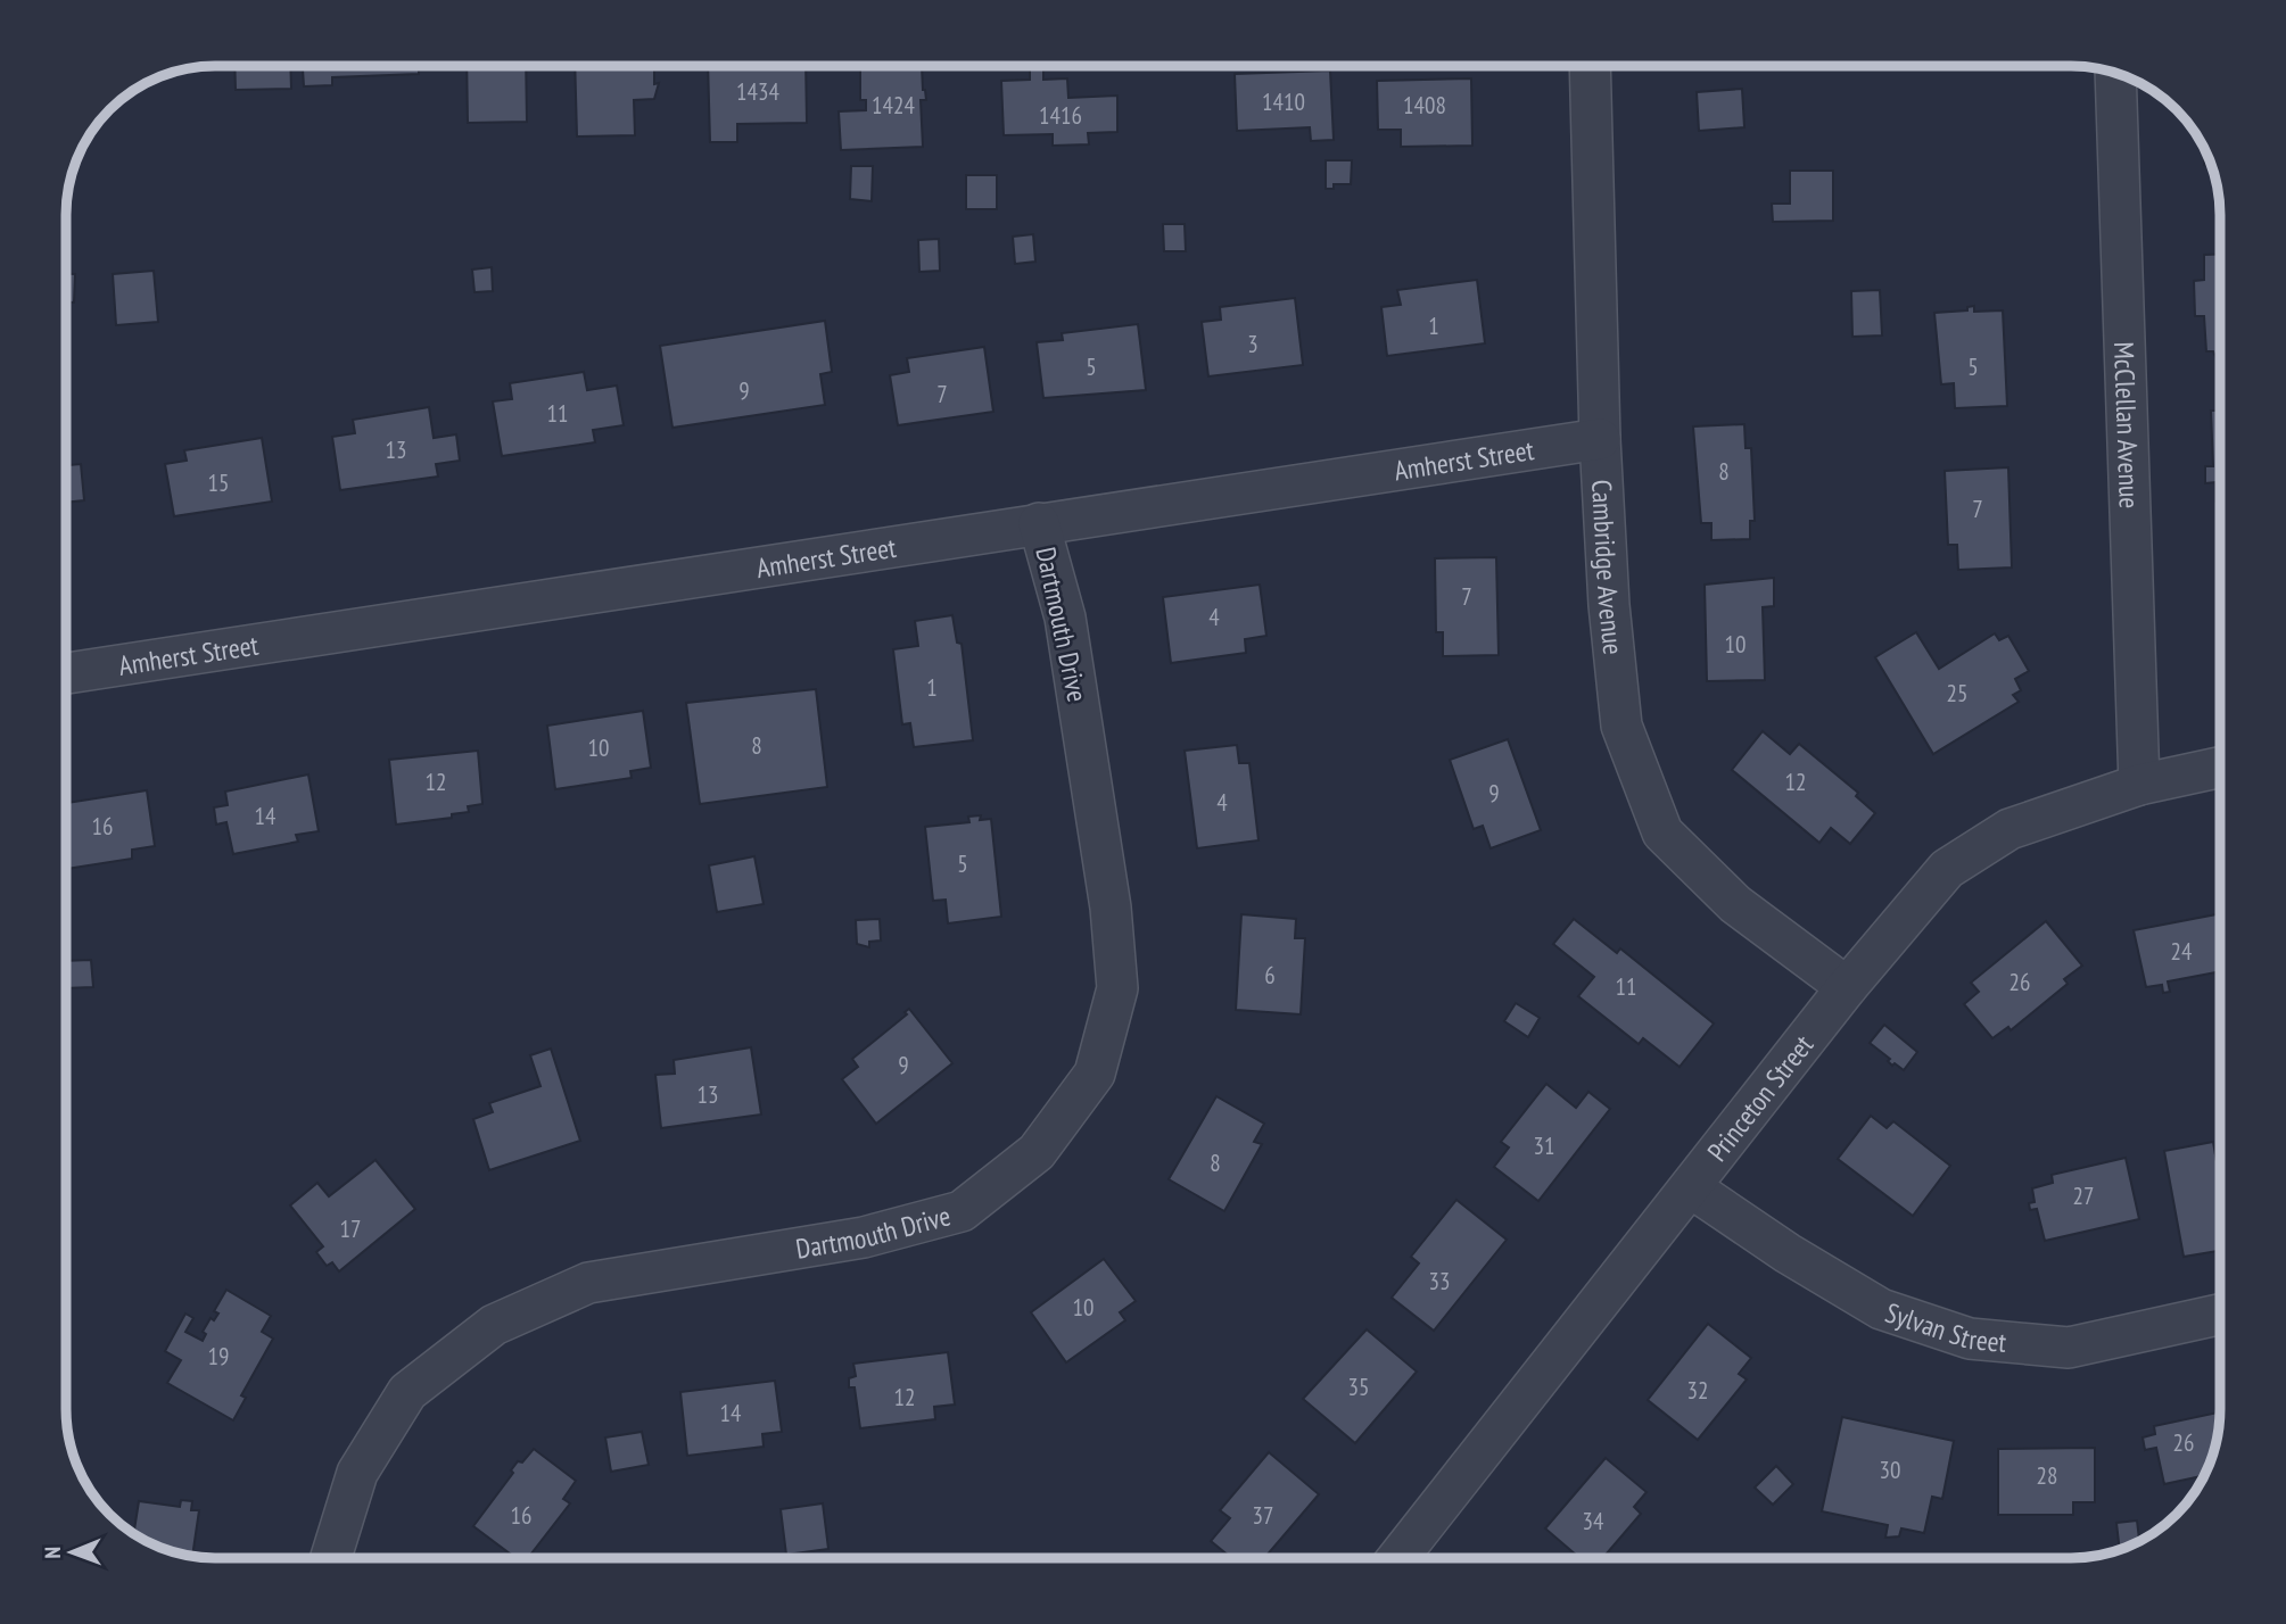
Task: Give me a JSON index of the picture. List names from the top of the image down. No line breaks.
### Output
{"streets":{"street":["McClellan Avenue","Amherst Street","Cambridge Avenue","Dartmouth Drive","Princeton Street","Sylvan Street"]},"crossings":[["McClellan Avenue","Princeton Street"],["Amherst Street","Cambridge Avenue"],["Amherst Street","Dartmouth Drive"],["Cambridge Avenue","Princeton Street"],["Princeton Street","Sylvan Street"]],"house_numbers":["1434","1410","1424","1408","1416","1","3","5","5","9","7","11","13","8","15","7","7","4","10","1","25","8","10","12","12","9","4","14","16","5","24","6","26","11","9","13","31","8","27","17","33","10","19","35","32","12","14","26","30","28","16","37","34"],"north":"left"}
